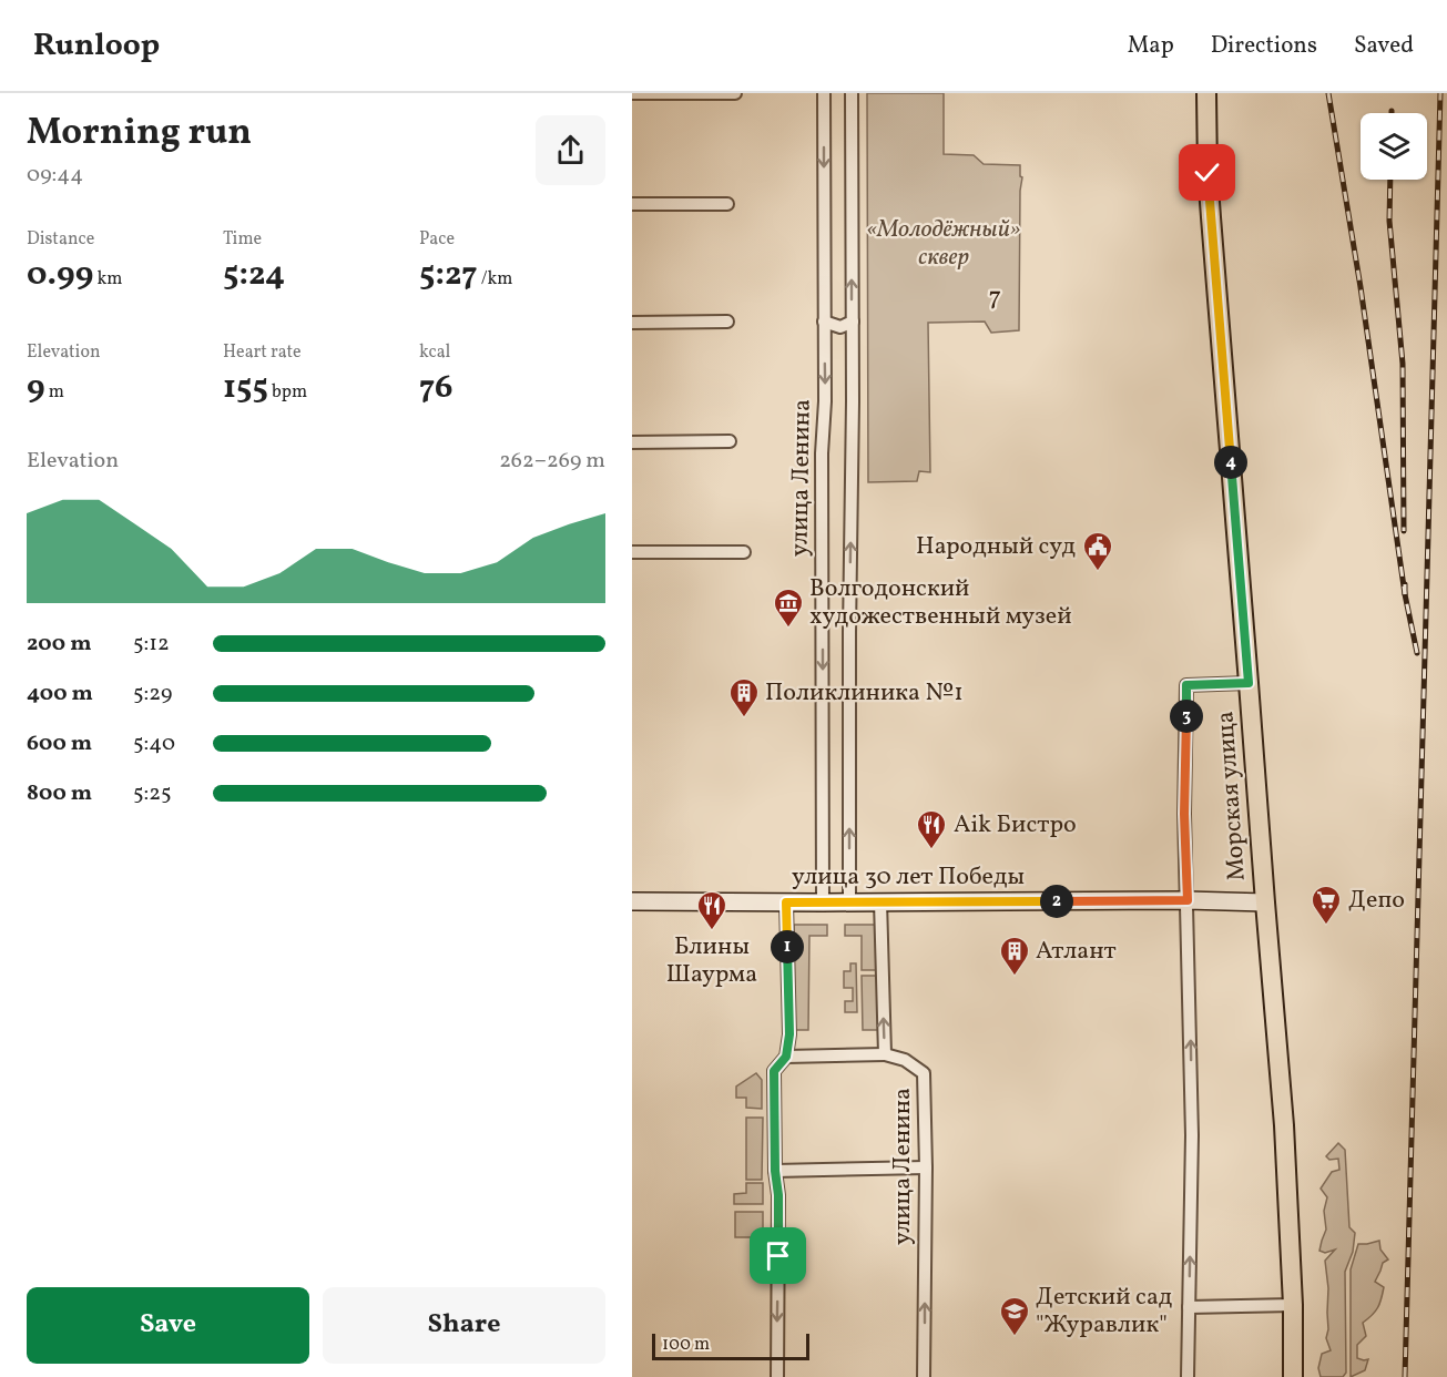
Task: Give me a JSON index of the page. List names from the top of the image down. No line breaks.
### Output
{"streets":{"main road":["Морская улица"],"street":["улица Ленина","улица 30 лет Победы"]},"crossings":[["улица Ленина","улица 30 лет Победы"],["Морская улица","улица 30 лет Победы"]],"districts":["7"],"parks":["«Молодёжный» сквер"],"places":{"public building":["Народный суд"],"museum":["Волгодонский художественный музей"],"building":["Поликлиника №1","Атлант"],"restaurant":["Aik Бистро","Блины Шаурма"],"supermarket":["Депо"],"school or university":["Детский сад \"Журавлик\""]},"scale_bar":"100 m","page":{"header":"Runloop","nav":["Map","Directions","Saved"],"heading":["Morning run","09:44"],"stats":[["Distance","0.99 km"],["Time","5:24"],["Pace","5:27 /km"],["Elevation","9 m"],["Heart rate","155 bpm"],["kcal","76"]],"chart":["Elevation","262–269 m"],"pins":["4","3","2","1"],"list":[{"name":"200 m","note":"5:12"},{"name":"400 m","note":"5:29"},{"name":"600 m","note":"5:40"},{"name":"800 m","note":"5:25"}],"buttons":["Save","Share"],"scale":"100 m"}}
